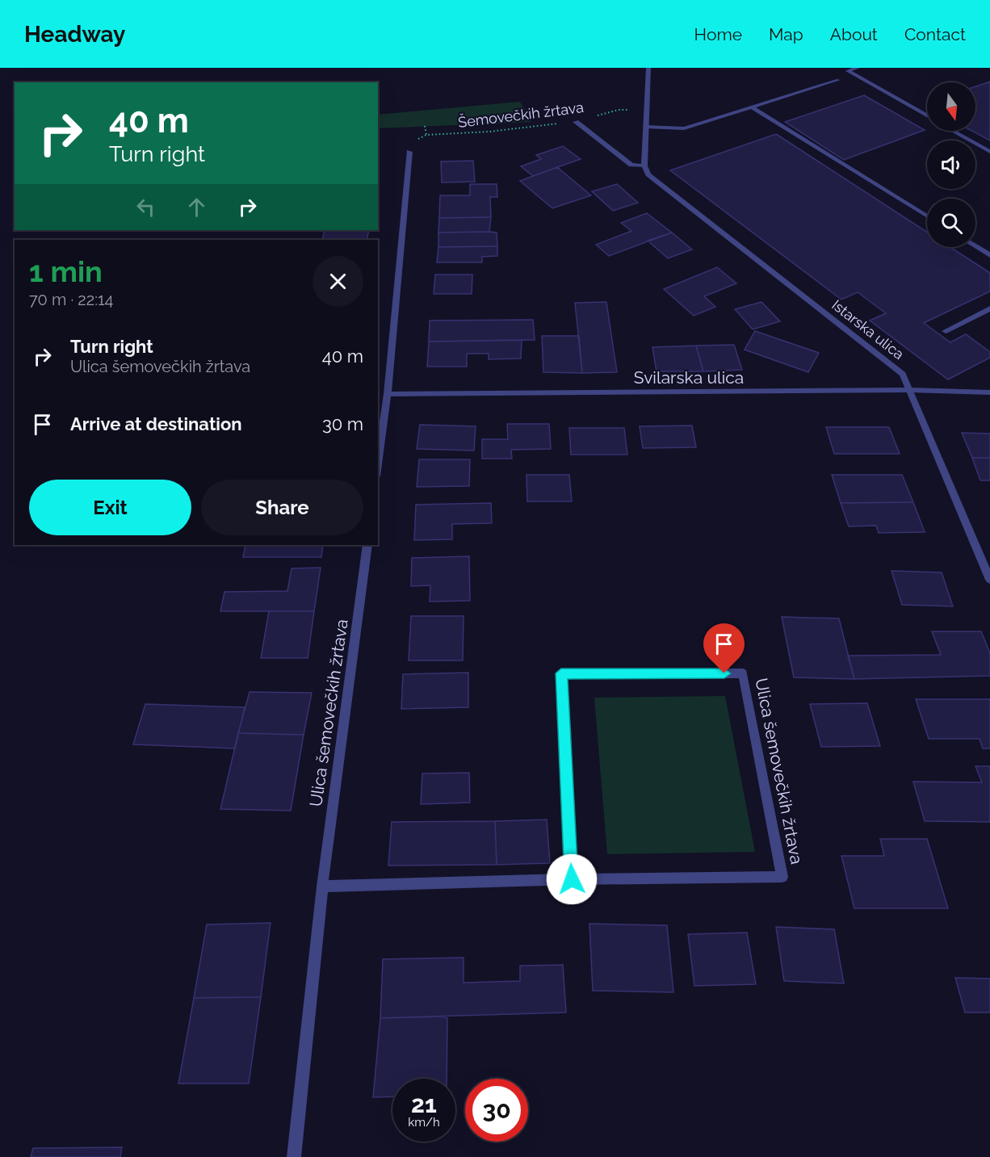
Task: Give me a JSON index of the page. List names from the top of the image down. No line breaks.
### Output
{"streets":{"street":["Istarska ulica","Svilarska ulica","Ulica šemovečkih žrtava"],"path":["Šemovečkih žrtava"]},"crossings":[["Istarska ulica","Svilarska ulica"]],"north":"bottom","page":{"header":"Headway","nav":["Home","Map","About","Contact"],"turn":["40 m","Turn right"],"heading":["1 min","70 m · 22:14"],"list":[{"name":"Turn right","note":"Ulica šemovečkih žrtava","value":"40 m"},{"name":"Arrive at destination","value":"30 m"}],"buttons":["Exit","Share"],"speed":"21 km/h","limit":"30"}}
